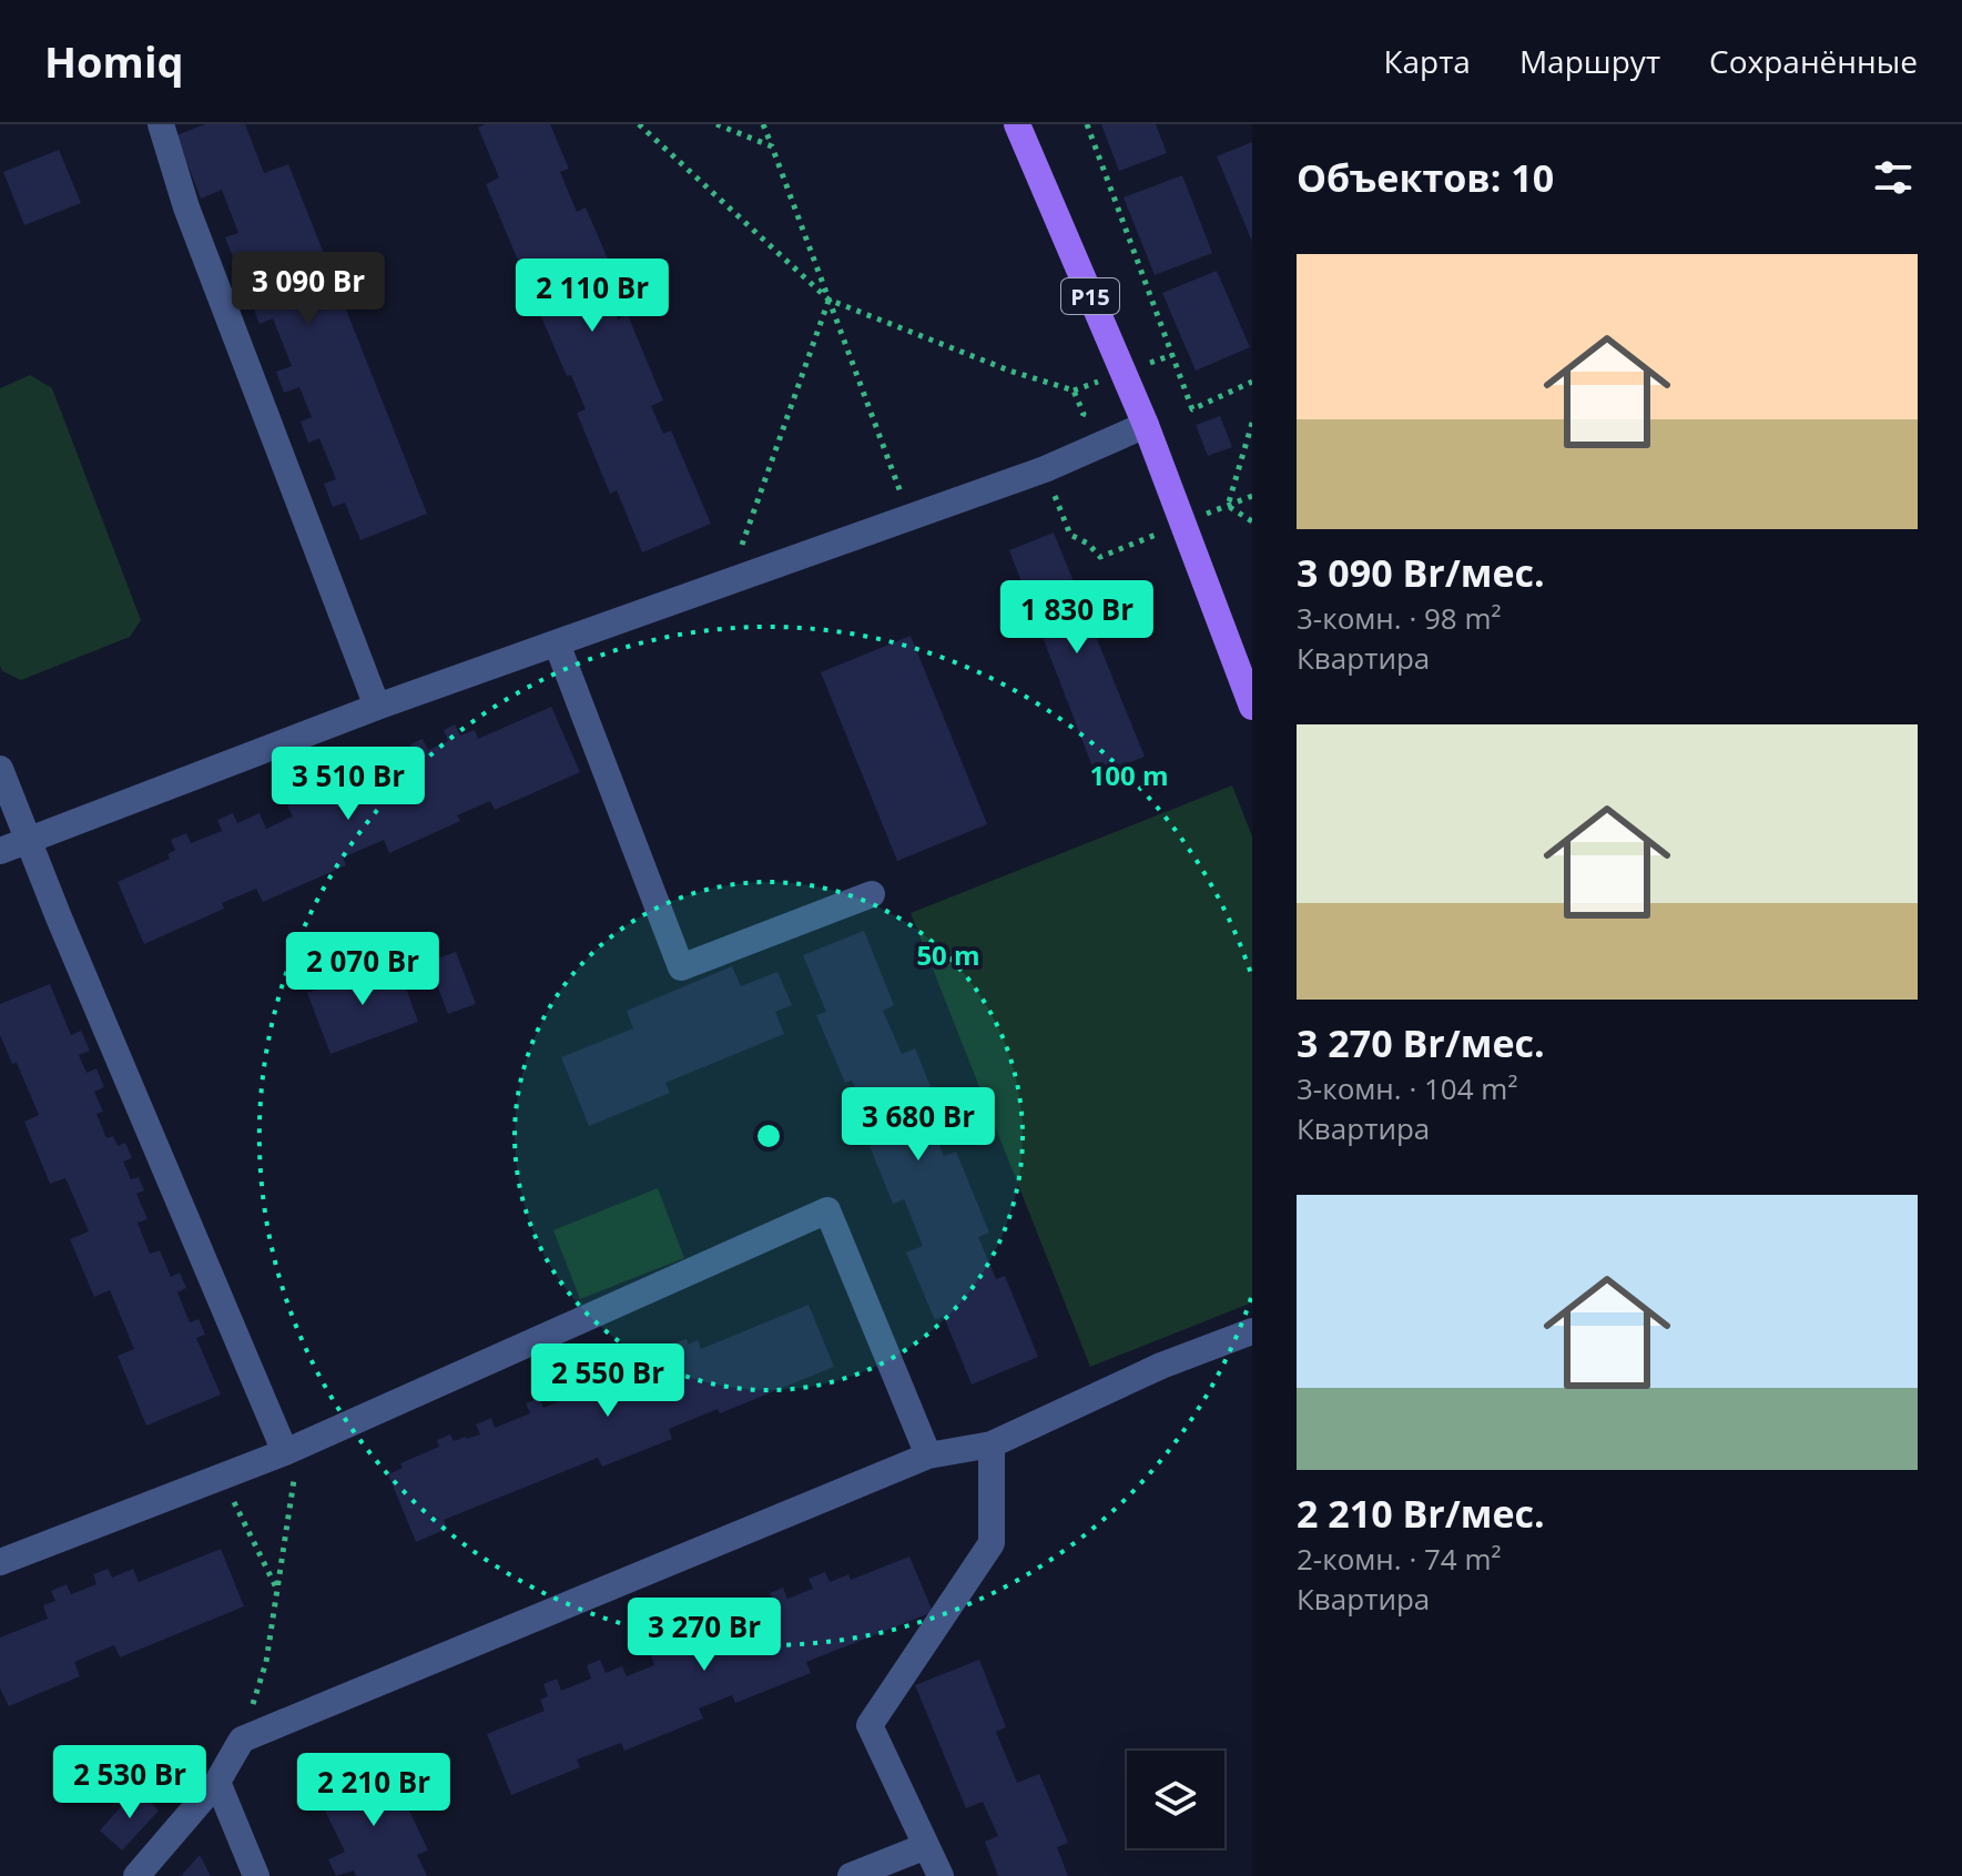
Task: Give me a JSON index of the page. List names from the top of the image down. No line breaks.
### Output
{"streets":{"main road":["Р15"]},"page":{"header":"Homiq","nav":["Карта","Маршрут","Сохранённые"],"heading":"Объектов: 10","list":[{"name":"3 090 Br/мес.","note":"3-комн. · 98 m² · Квартира"},{"name":"3 270 Br/мес.","note":"3-комн. · 104 m² · Квартира"},{"name":"2 210 Br/мес.","note":"2-комн. · 74 m² · Квартира"}],"price":["3 090 Br","2 110 Br","1 830 Br","3 510 Br","2 070 Br","3 680 Br","2 550 Br","3 270 Br","2 530 Br","2 210 Br"]},"rings":["100 m","50 m"]}
